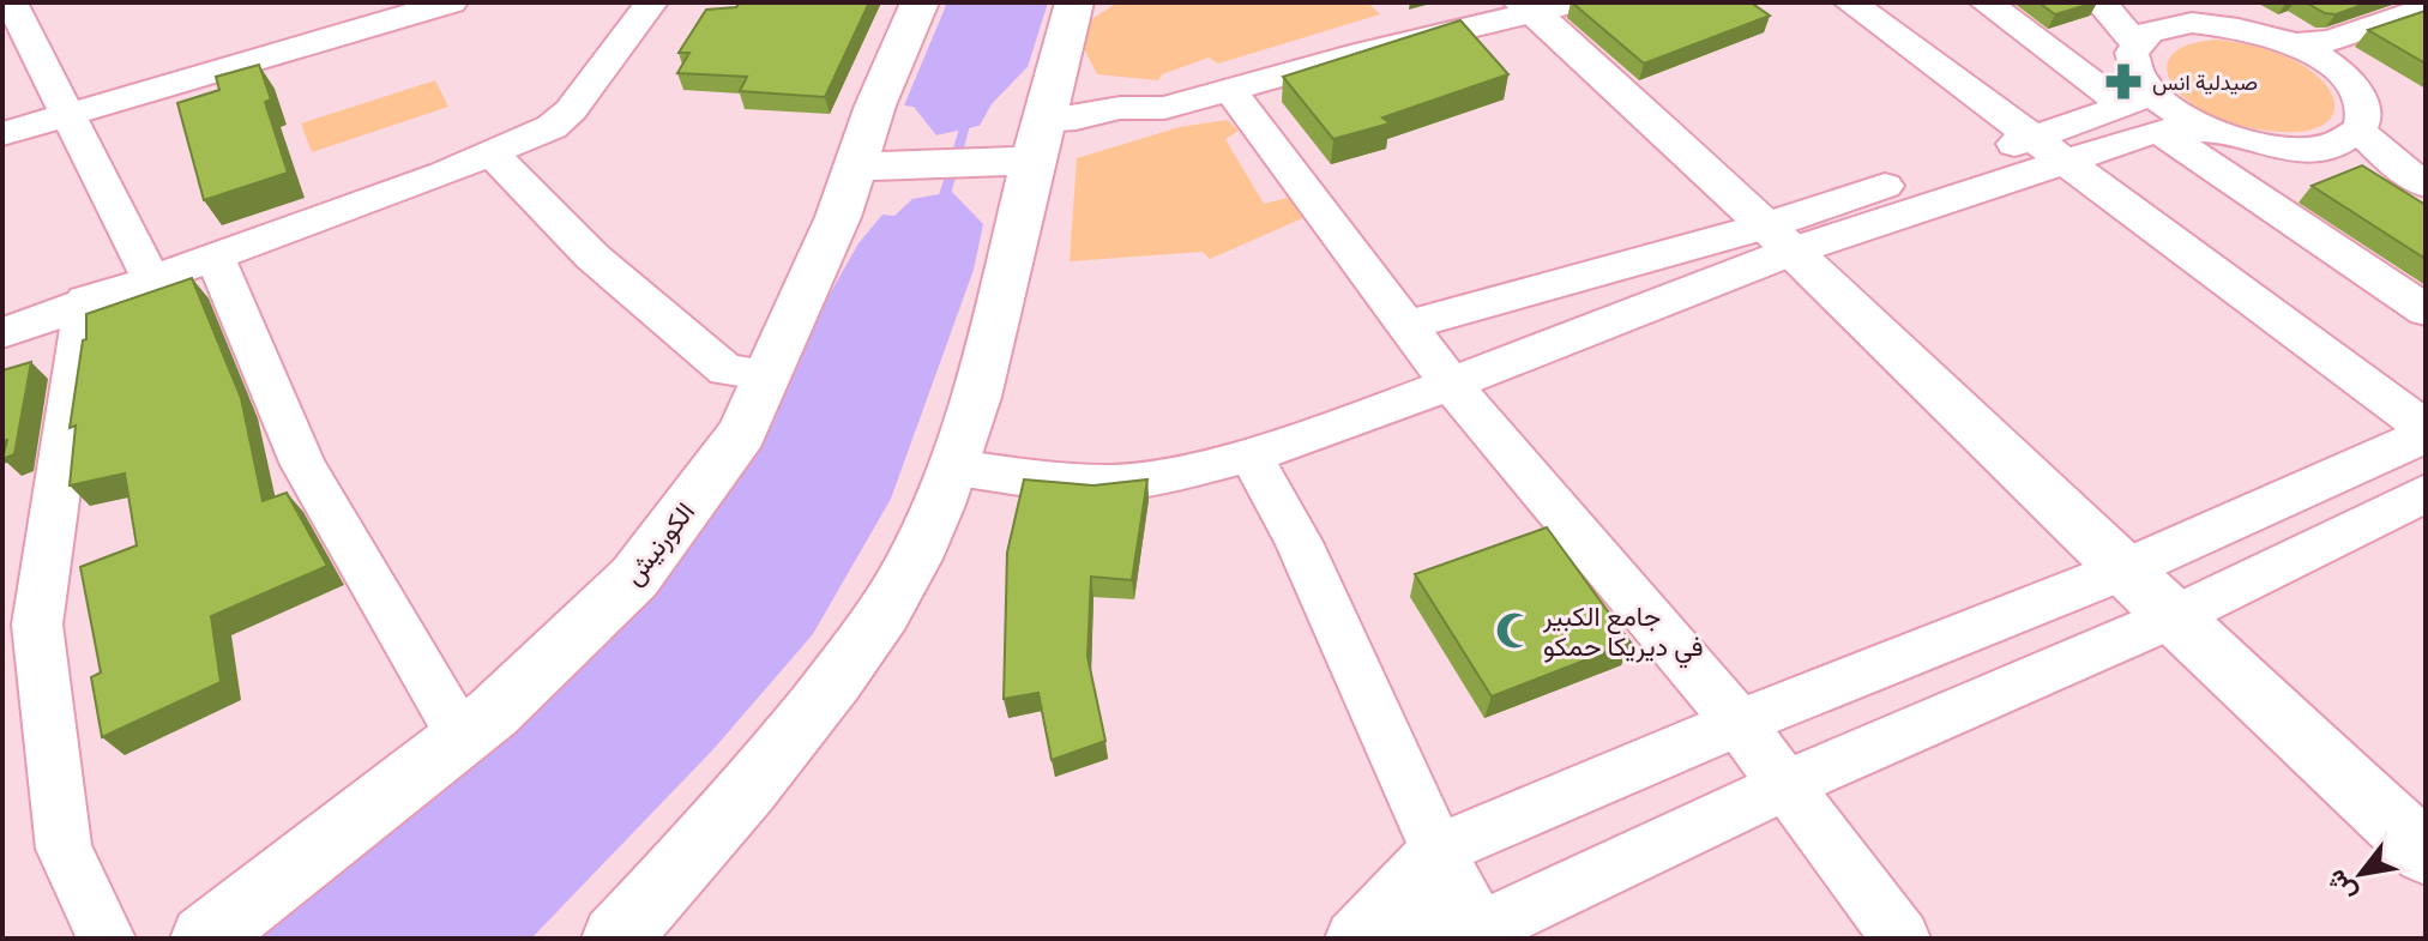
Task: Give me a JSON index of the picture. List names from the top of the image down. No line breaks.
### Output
{"streets":{"main road":["الكورنيش"]},"places":{"pharmacy":["صيدلية انس"],"mosque":["جامع الكبير في ديريكا حمكو"]},"north":"bottom left"}
